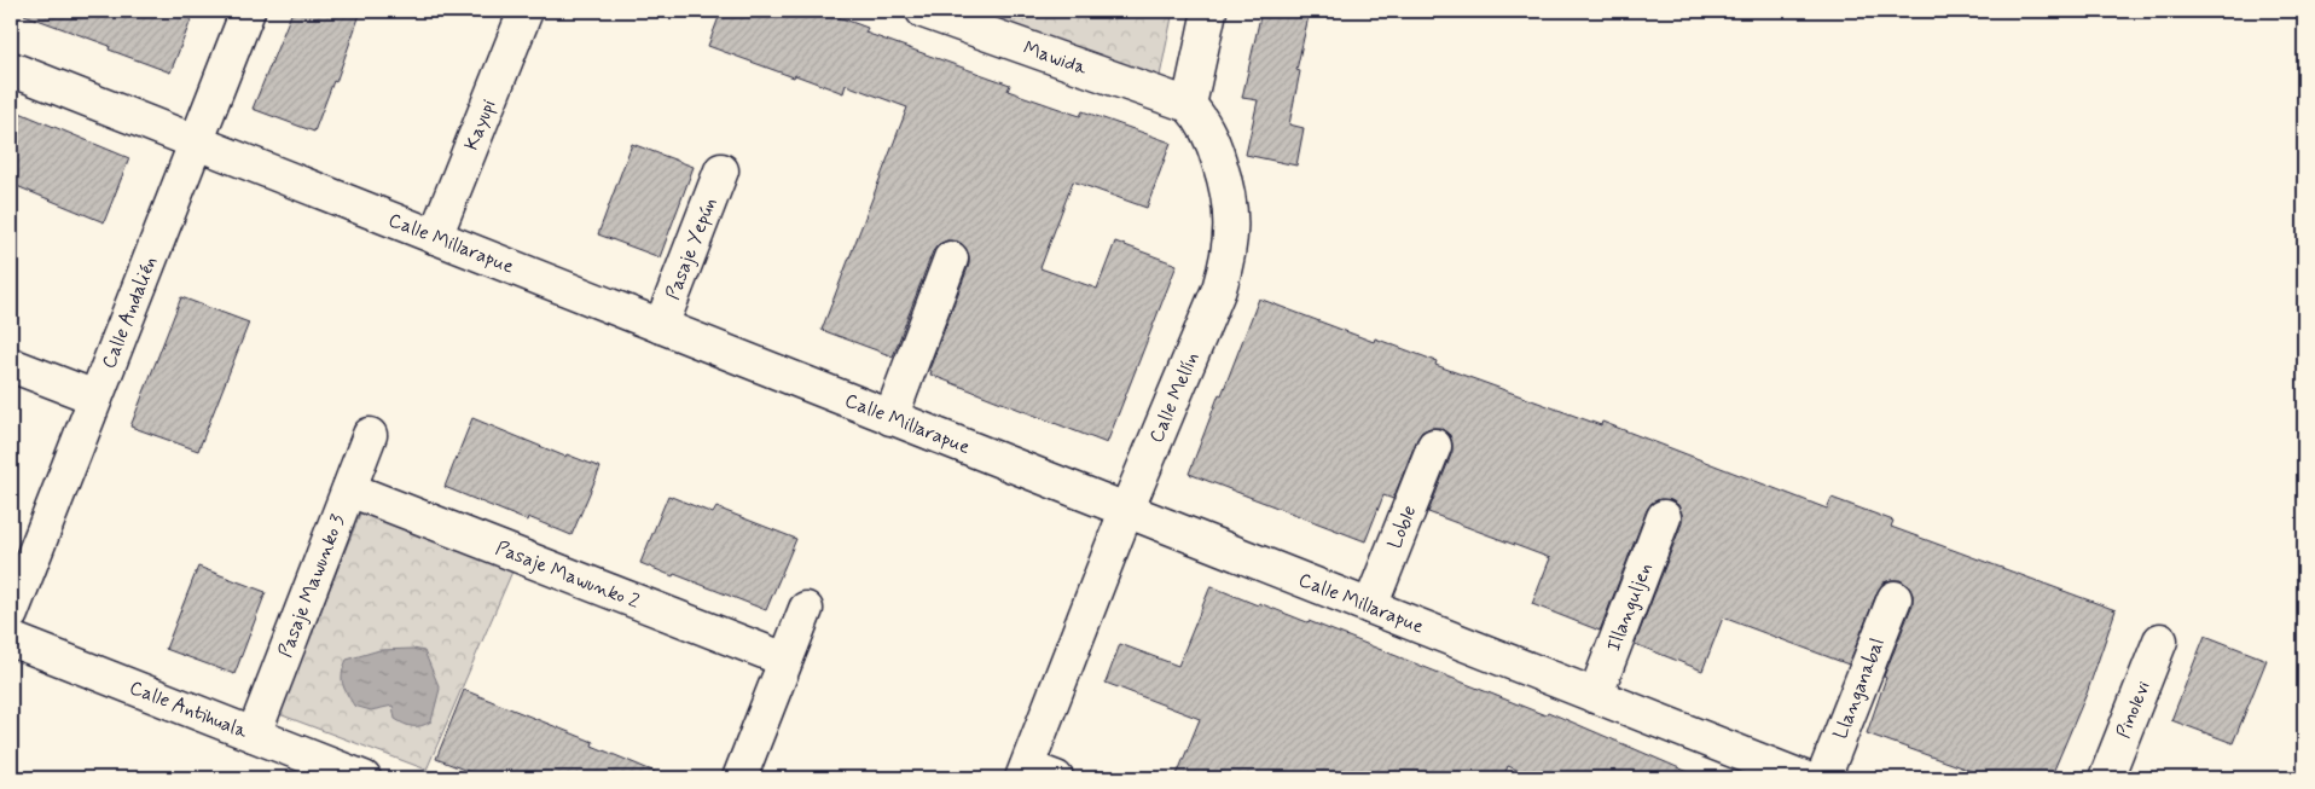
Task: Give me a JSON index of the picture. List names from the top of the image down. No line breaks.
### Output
{"streets":{"street":["Mawida","Kayupi","Calle Millarapue","Pasaje Yepún","Calle Andalién","Calle Mellín","Loble","Pasaje Mawunko 2","Pasaje Mawunko 3","Illanguljen","Llanganabal","Calle Antihuala","Pinolevi"]},"crossings":[["Mawida","Calle Mellín"],["Kayupi","Calle Millarapue"],["Calle Millarapue","Pasaje Yepún"],["Calle Millarapue","Calle Andalién"],["Calle Millarapue","Calle Mellín"],["Calle Millarapue","Loble"],["Calle Millarapue","Illanguljen"],["Pasaje Mawunko 2","Pasaje Mawunko 3"],["Pasaje Mawunko 3","Calle Antihuala"]]}
